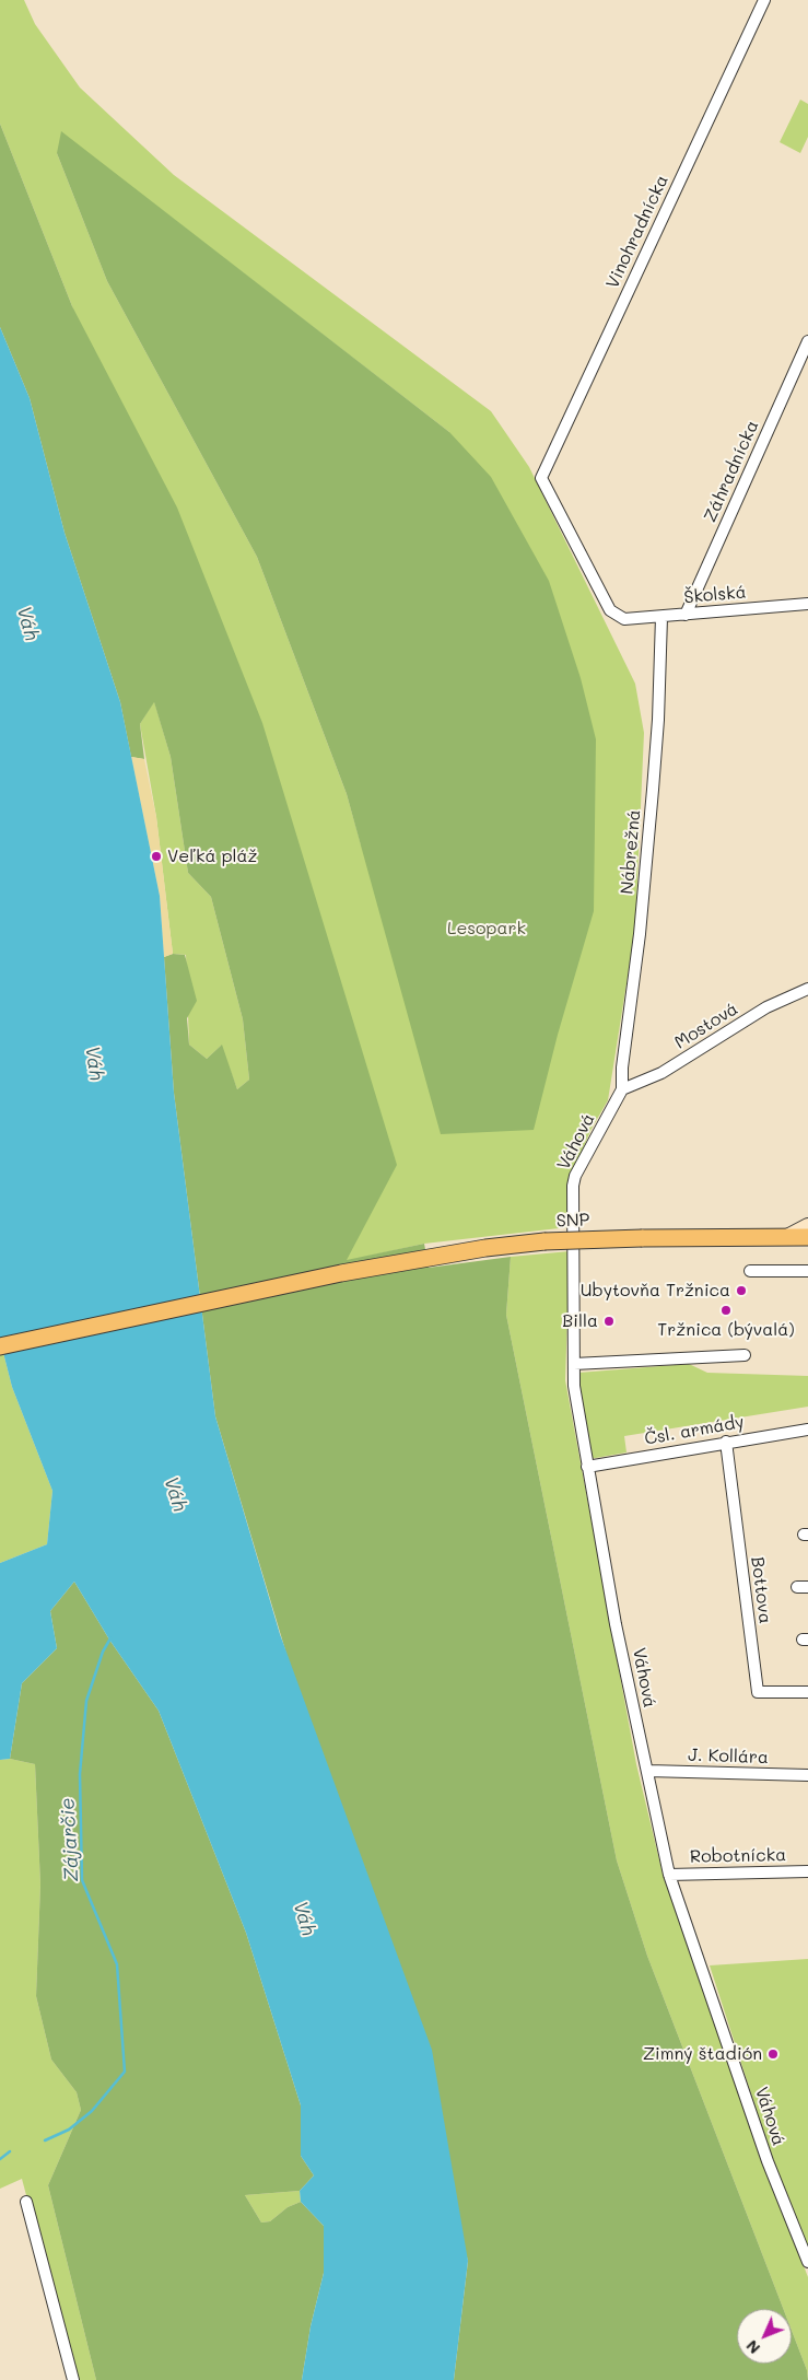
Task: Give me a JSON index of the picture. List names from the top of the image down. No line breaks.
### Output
{"streets":{"main road":["SNP"],"street":["Vinohradnícka","Záhradnícka","Školská","Nábrežná","Mostová","Váhová","Čsl. armády","Bottova","J. Kollára","Robotnícka"]},"crossings":[["Vinohradnícka","Školská"],["Záhradnícka","Školská"],["Školská","Nábrežná"],["Nábrežná","Mostová"],["Nábrežná","Váhová"],["Mostová","Váhová"],["Váhová","Čsl. armády"],["Váhová","J. Kollára"],["Váhová","Robotnícka"],["Čsl. armády","Bottova"]],"water":["Váh","Zájarčie"],"parks":["Lesopark"],"places":["Veľká pláž","Ubytovňa Tržnica","Tržnica (bývalá)","Billa","Zimný štadión"],"north":"bottom left"}
